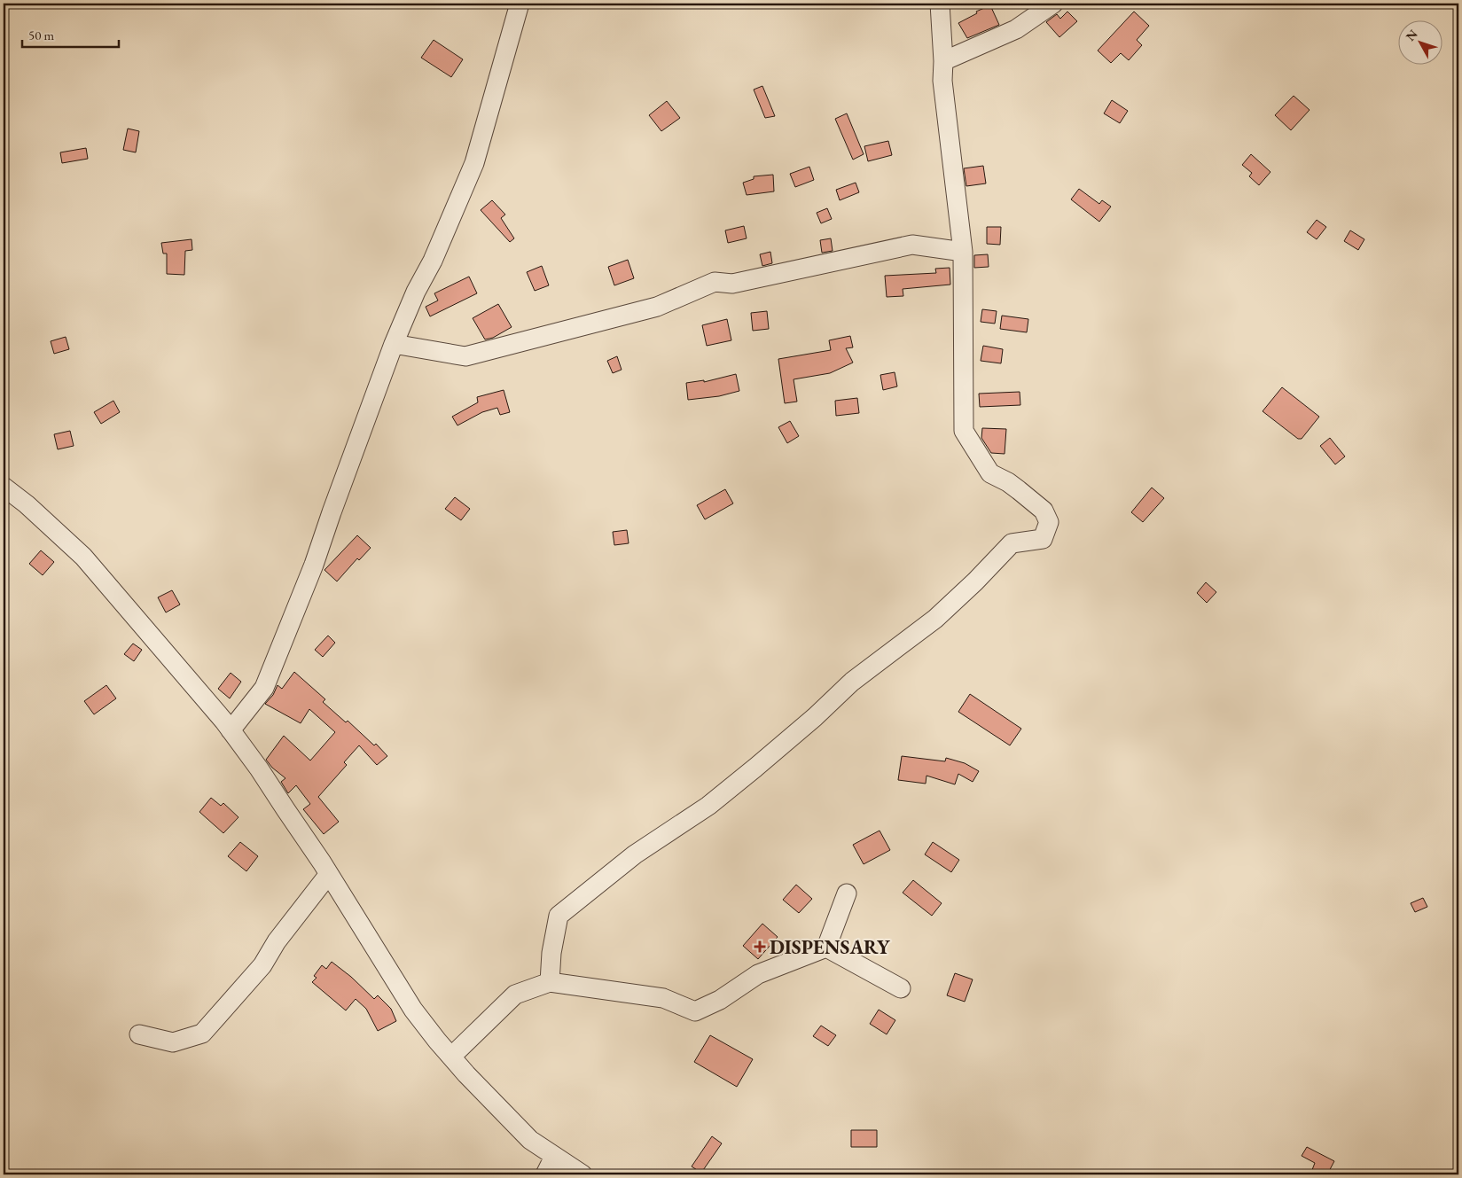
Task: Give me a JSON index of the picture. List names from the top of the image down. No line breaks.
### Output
{"places":{"health":["DISPENSARY"]},"scale_bar":"50 m","north":"top left"}
